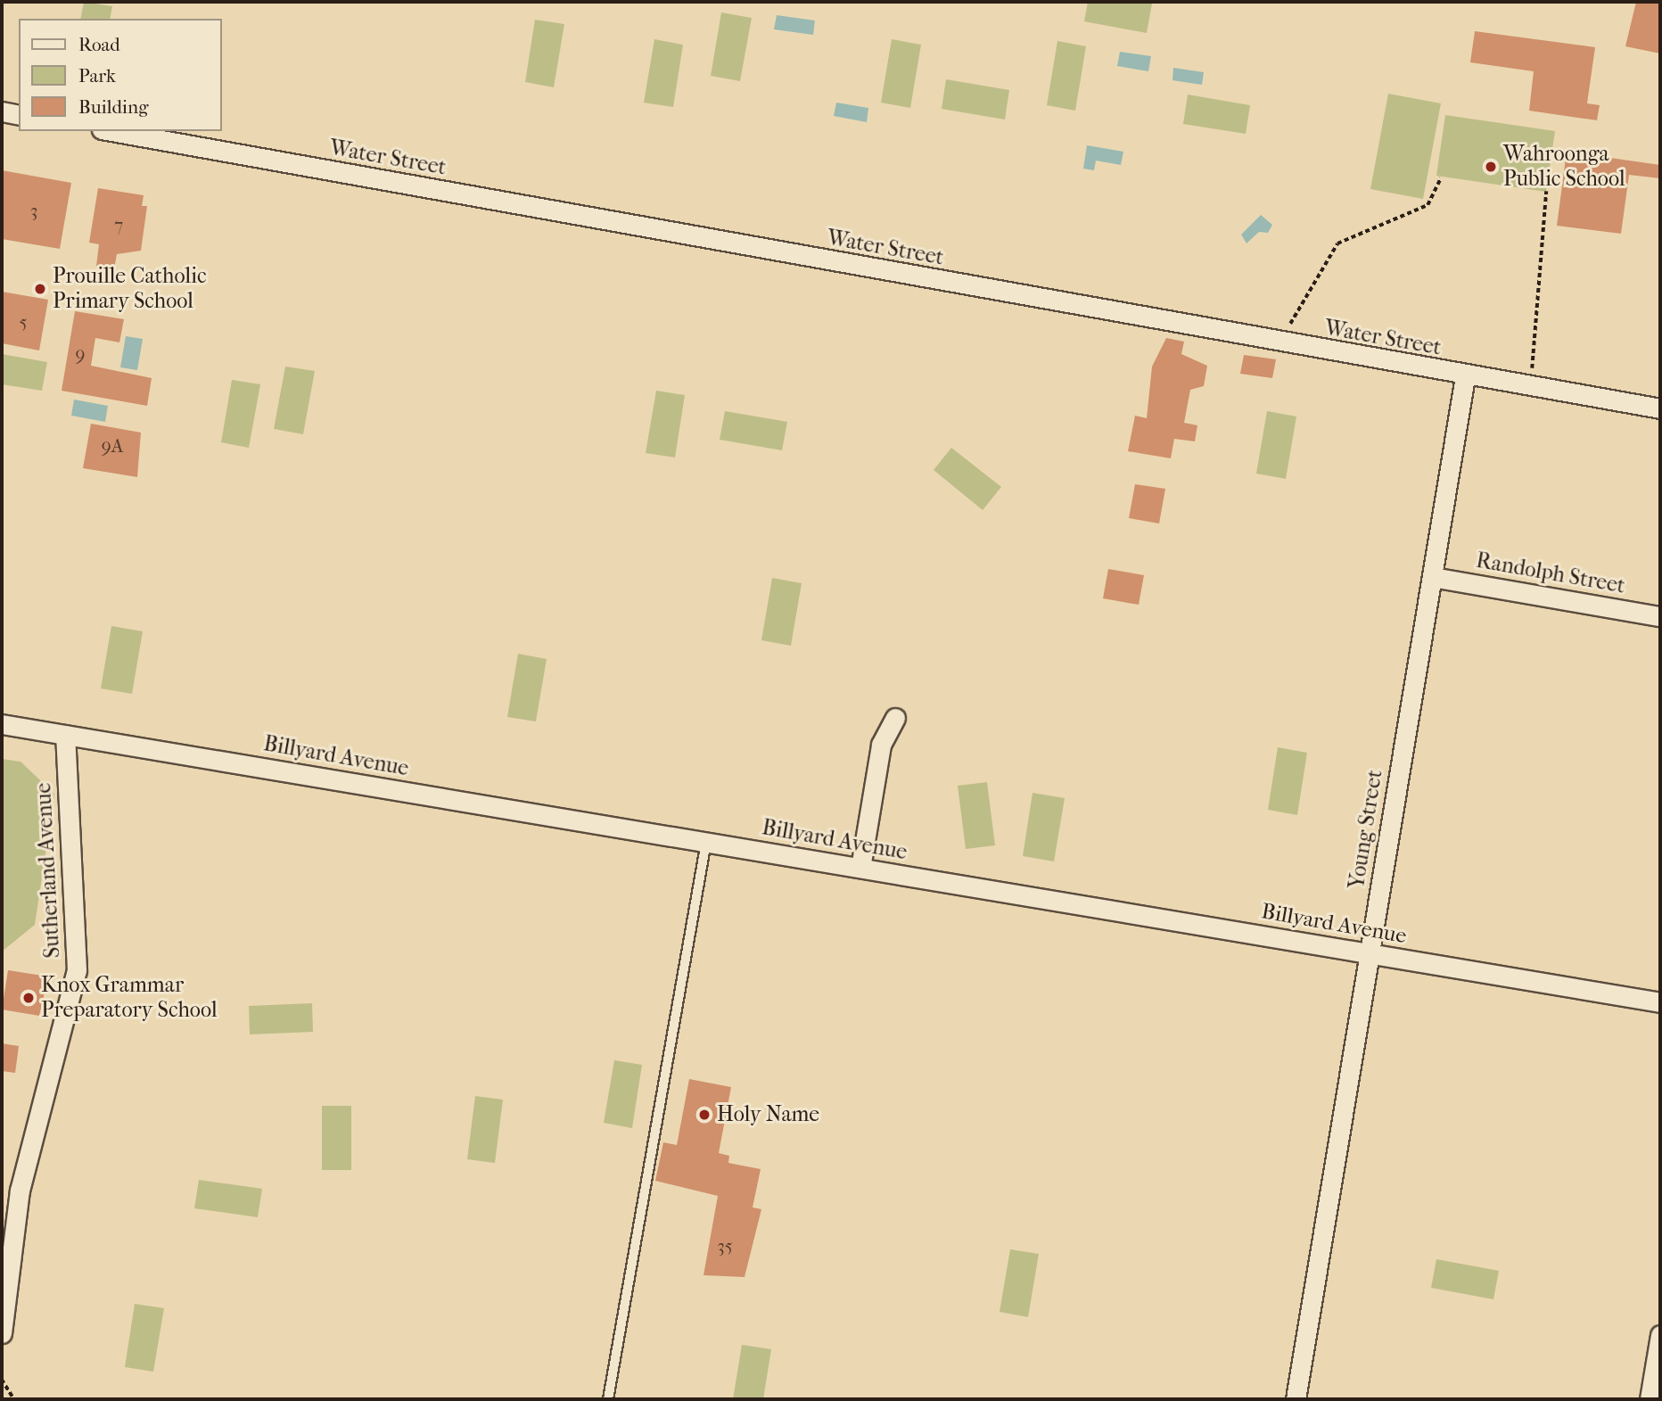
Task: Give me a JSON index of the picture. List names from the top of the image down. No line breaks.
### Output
{"streets":{"street":["Water Street","Randolph Street","Billyard Avenue","Young Street","Sutherland Avenue"]},"crossings":[["Water Street","Young Street"],["Randolph Street","Young Street"],["Billyard Avenue","Young Street"],["Billyard Avenue","Sutherland Avenue"]],"places":["Wahroonga Public School","Prouille Catholic Primary School","Knox Grammar Preparatory School","Holy Name"],"house_numbers":["3","7","5","9","9A","35"],"legend":["Road","Park","Building"]}
